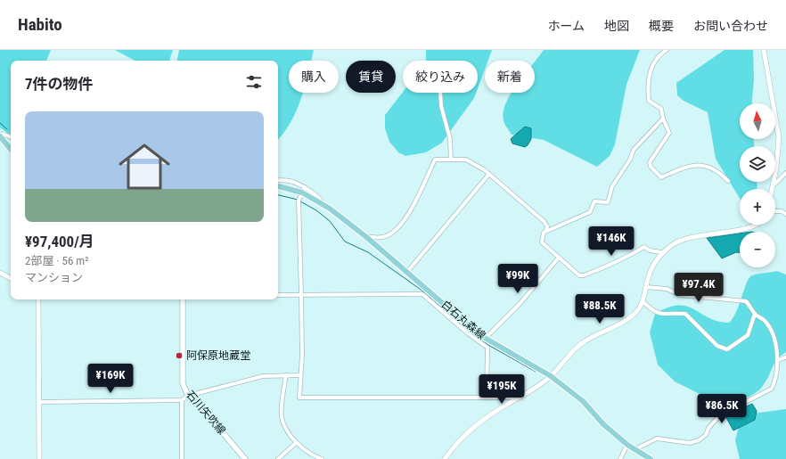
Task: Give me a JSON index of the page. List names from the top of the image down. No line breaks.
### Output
{"streets":{"main road":["白石丸森線","石川矢吹線"]},"places":["阿保原地蔵堂"],"north":"top","page":{"header":"Habito","nav":["ホーム","地図","概要","お問い合わせ"],"chip":["購入","賃貸","絞り込み","新着"],"heading":"7件の物件","map_buttons":["+","−"],"list":[{"name":"¥97,400/月","note":"2部屋 · 56 m² · マンション"}],"price":["¥146K","¥99K","¥97.4K","¥88.5K","¥169K","¥195K","¥86.5K"]}}
